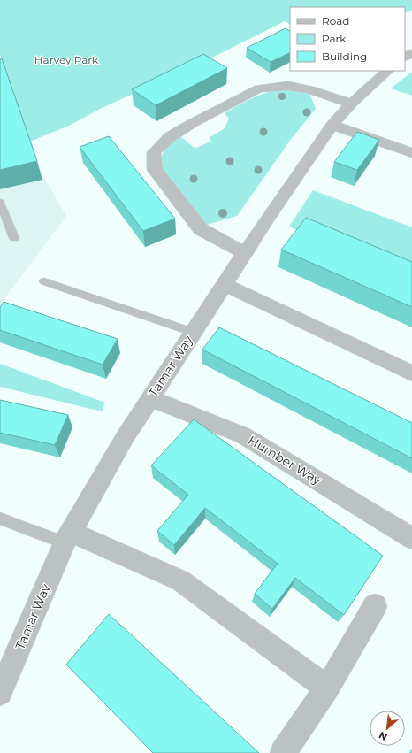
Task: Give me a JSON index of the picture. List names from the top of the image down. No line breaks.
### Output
{"streets":{"street":["Tamar Way","Humber Way"]},"crossings":[["Tamar Way","Humber Way"]],"parks":["Harvey Park"],"legend":["Road","Park","Building"],"north":"bottom left"}
